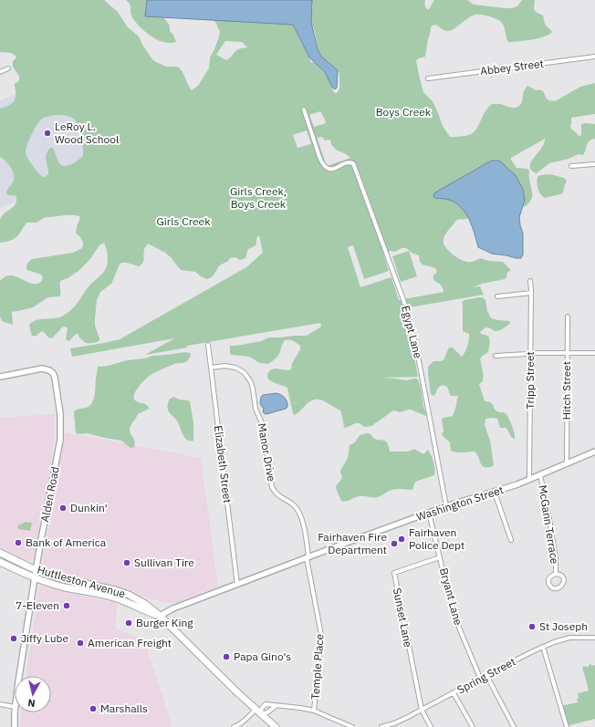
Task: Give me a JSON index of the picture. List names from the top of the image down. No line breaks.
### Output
{"streets":{"highway":["Huttleston Avenue"],"main road":["Alden Road","Washington Street"],"street":["Abbey Street","Egypt Lane","Tripp Street","Hitch Street","Manor Drive","Elizabeth Street","McGann Terrace","Bryant Lane","Sunset Lane","Temple Place","Spring Street"]},"crossings":[["Egypt Lane","Washington Street"],["Tripp Street","Washington Street"],["Hitch Street","Washington Street"],["Manor Drive","Elizabeth Street"],["Manor Drive","Washington Street"],["Manor Drive","Temple Place"],["Elizabeth Street","Washington Street"],["Alden Road","Huttleston Avenue"],["Washington Street","McGann Terrace"],["Washington Street","Huttleston Avenue"],["Washington Street","Bryant Lane"],["Washington Street","Temple Place"],["Bryant Lane","Sunset Lane"],["Bryant Lane","Spring Street"],["Sunset Lane","Spring Street"]],"parks":["Boys Creek","Girls Creek, Boys Creek","Girls Creek"],"places":["LeRoy L. Wood School","Dunkin'","Fairhaven Police Dept","Bank of America","Fairhaven Fire Department","Sullivan Tire","7-Eleven","Burger King","St Joseph","Jiffy Lube","American Freight","Papa Gino's","Marshalls"],"north":"bottom"}
